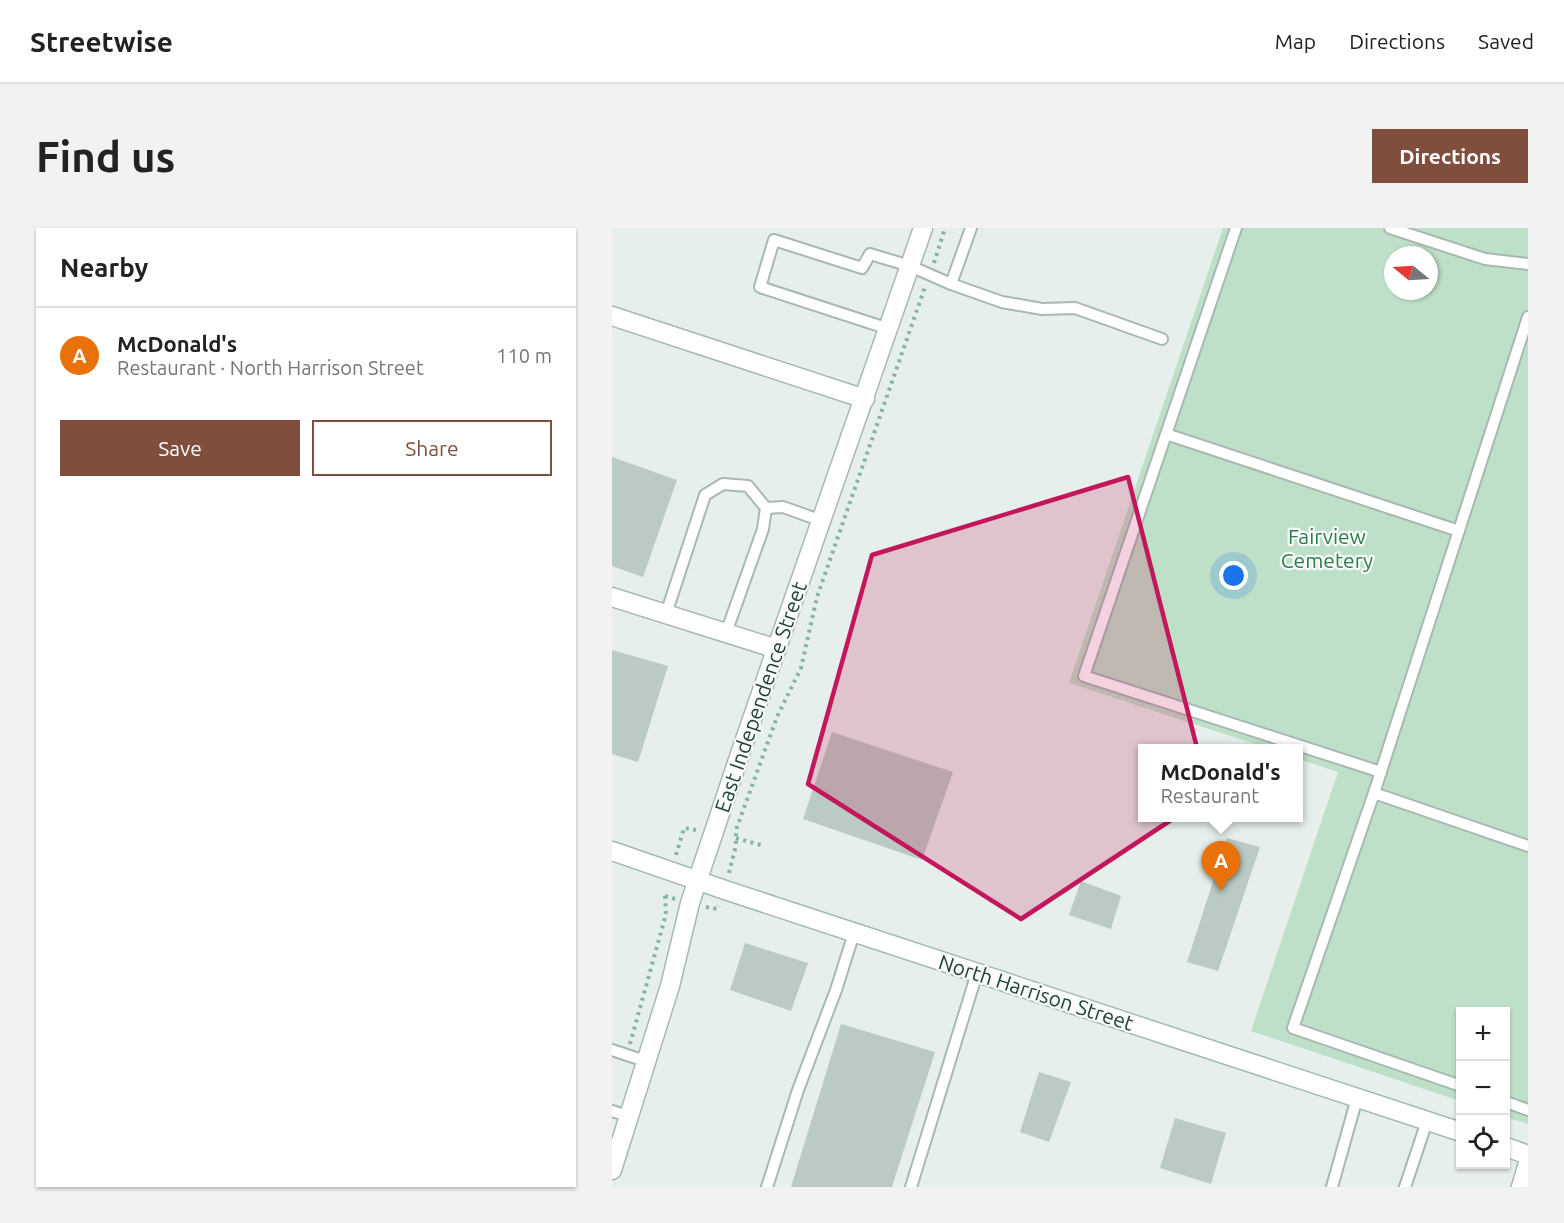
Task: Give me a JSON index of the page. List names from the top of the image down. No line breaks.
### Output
{"streets":{"street":["East Independence Street","North Harrison Street"]},"crossings":[["East Independence Street","North Harrison Street"]],"parks":["Fairview Cemetery"],"north":"left","page":{"header":"Streetwise","nav":["Map","Directions","Saved"],"buttons":["Directions",["Save","Share"]],"title":"Find us","heading":"Nearby","list":[{"mark":"A","name":"McDonald's","note":"Restaurant · North Harrison Street","value":"110 m"}],"popup":["McDonald's","Restaurant"],"pins":"A","map_buttons":["+","−"]}}
